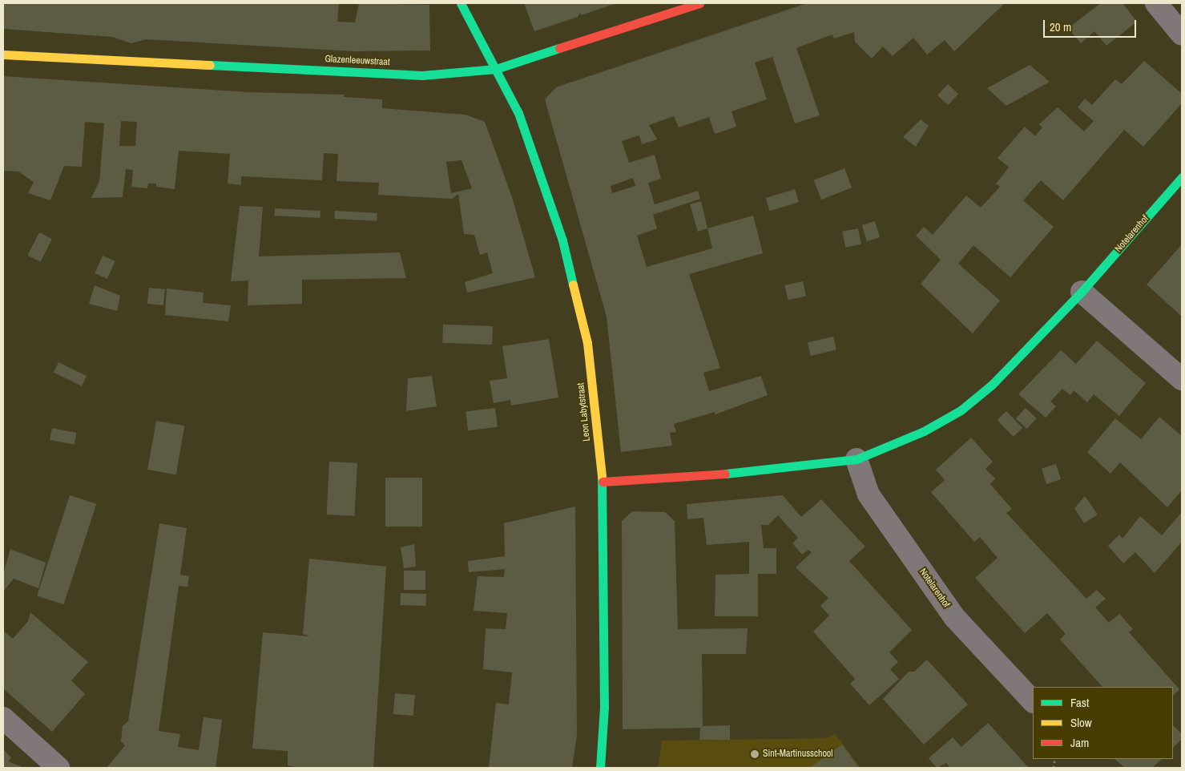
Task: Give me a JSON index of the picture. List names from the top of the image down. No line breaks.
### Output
{"streets":{"street":["Glazenleeuwstraat","Notelarenhof","Leon Labytstraat"]},"crossings":[["Glazenleeuwstraat","Leon Labytstraat"],["Notelarenhof","Leon Labytstraat"]],"places":["Sint-Martinusschool"],"legend":["Fast","Slow","Jam"],"scale_bar":"20 m"}
